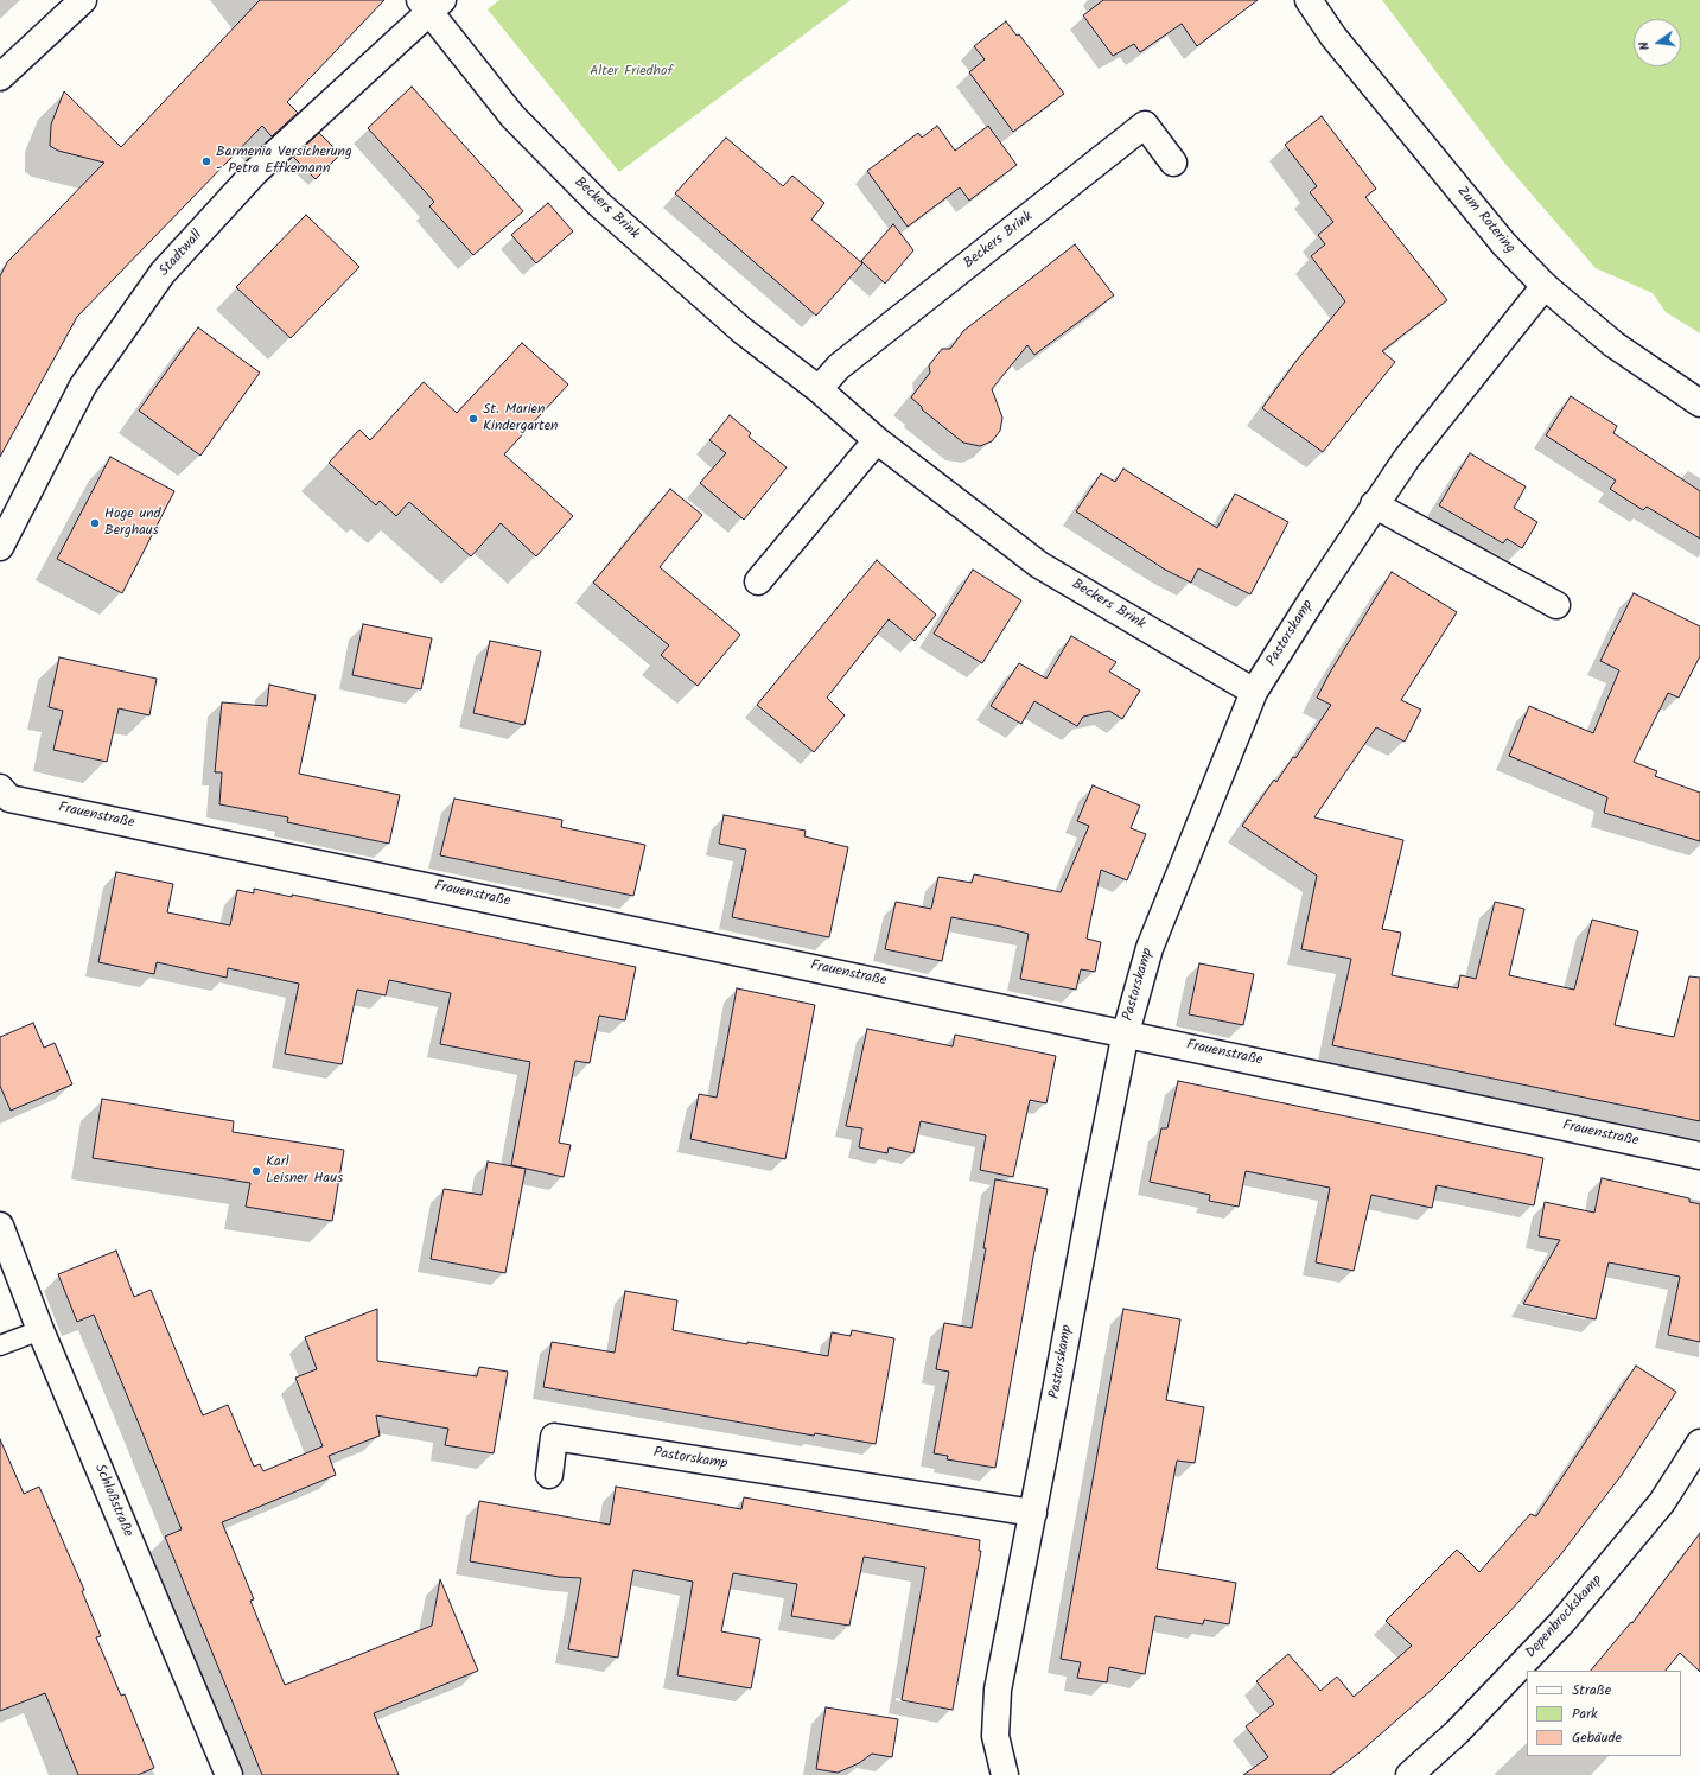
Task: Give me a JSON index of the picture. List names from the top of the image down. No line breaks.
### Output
{"streets":{"street":["Beckers Brink","Zum Rotering","Stadtwall","Pastorskamp","Frauenstraße","Schloßstraße","Depenbrockskamp"]},"crossings":[["Beckers Brink","Stadtwall"],["Beckers Brink","Pastorskamp"],["Zum Rotering","Pastorskamp"],["Pastorskamp","Frauenstraße"]],"parks":["Alter Friedhof"],"places":["Barmenia Versicherung - Petra Effkemann","St. Marien Kindergarten","Hoge und Berghaus","Karl Leisner Haus"],"legend":["Straße","Park","Gebäude"],"north":"left"}
